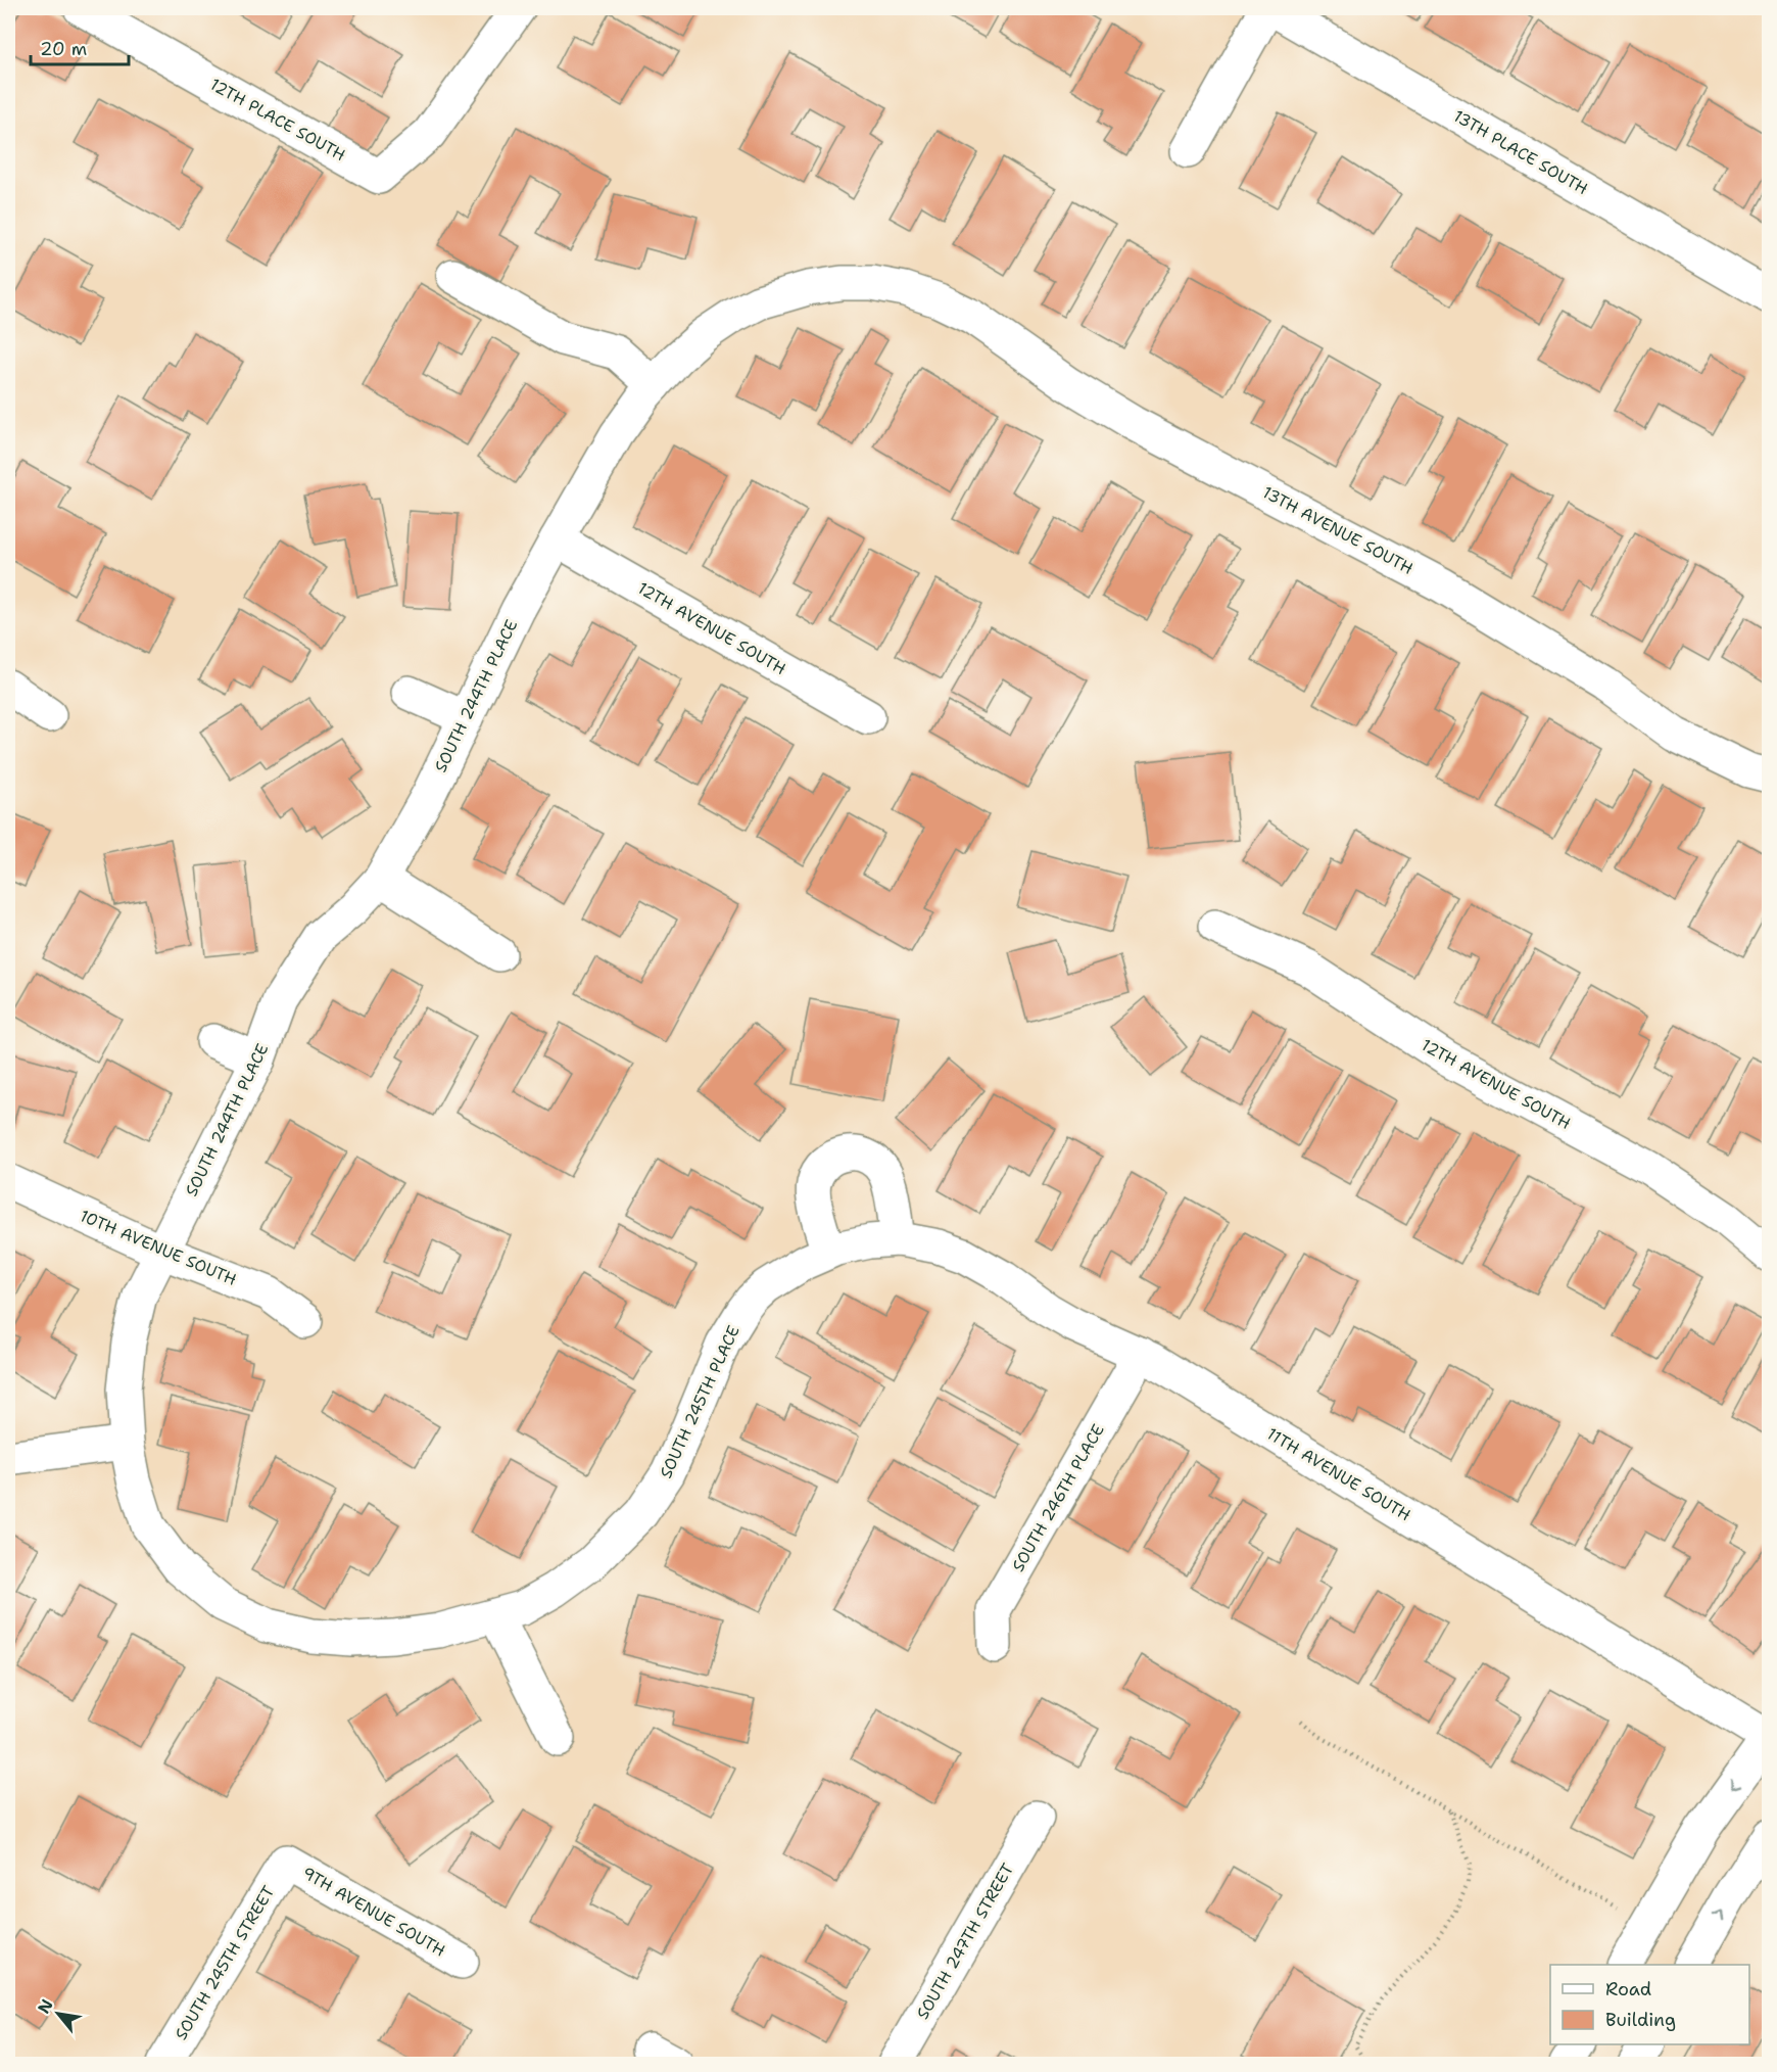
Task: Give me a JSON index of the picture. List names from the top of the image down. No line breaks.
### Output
{"streets":{"street":["12TH PLACE SOUTH","13TH PLACE SOUTH","13TH AVENUE SOUTH","12TH AVENUE SOUTH","SOUTH 244TH PLACE","10TH AVENUE SOUTH","SOUTH 245TH PLACE","11TH AVENUE SOUTH","SOUTH 246TH PLACE","9TH AVENUE SOUTH","SOUTH 247TH STREET","SOUTH 245TH STREET"]},"crossings":[["13TH AVENUE SOUTH","SOUTH 244TH PLACE"],["12TH AVENUE SOUTH","SOUTH 244TH PLACE"],["SOUTH 244TH PLACE","10TH AVENUE SOUTH"],["SOUTH 244TH PLACE","SOUTH 245TH PLACE"],["SOUTH 245TH PLACE","11TH AVENUE SOUTH"],["11TH AVENUE SOUTH","SOUTH 246TH PLACE"],["9TH AVENUE SOUTH","SOUTH 245TH STREET"]],"legend":["Road","Building"],"scale_bar":"20 m","north":"top left"}
